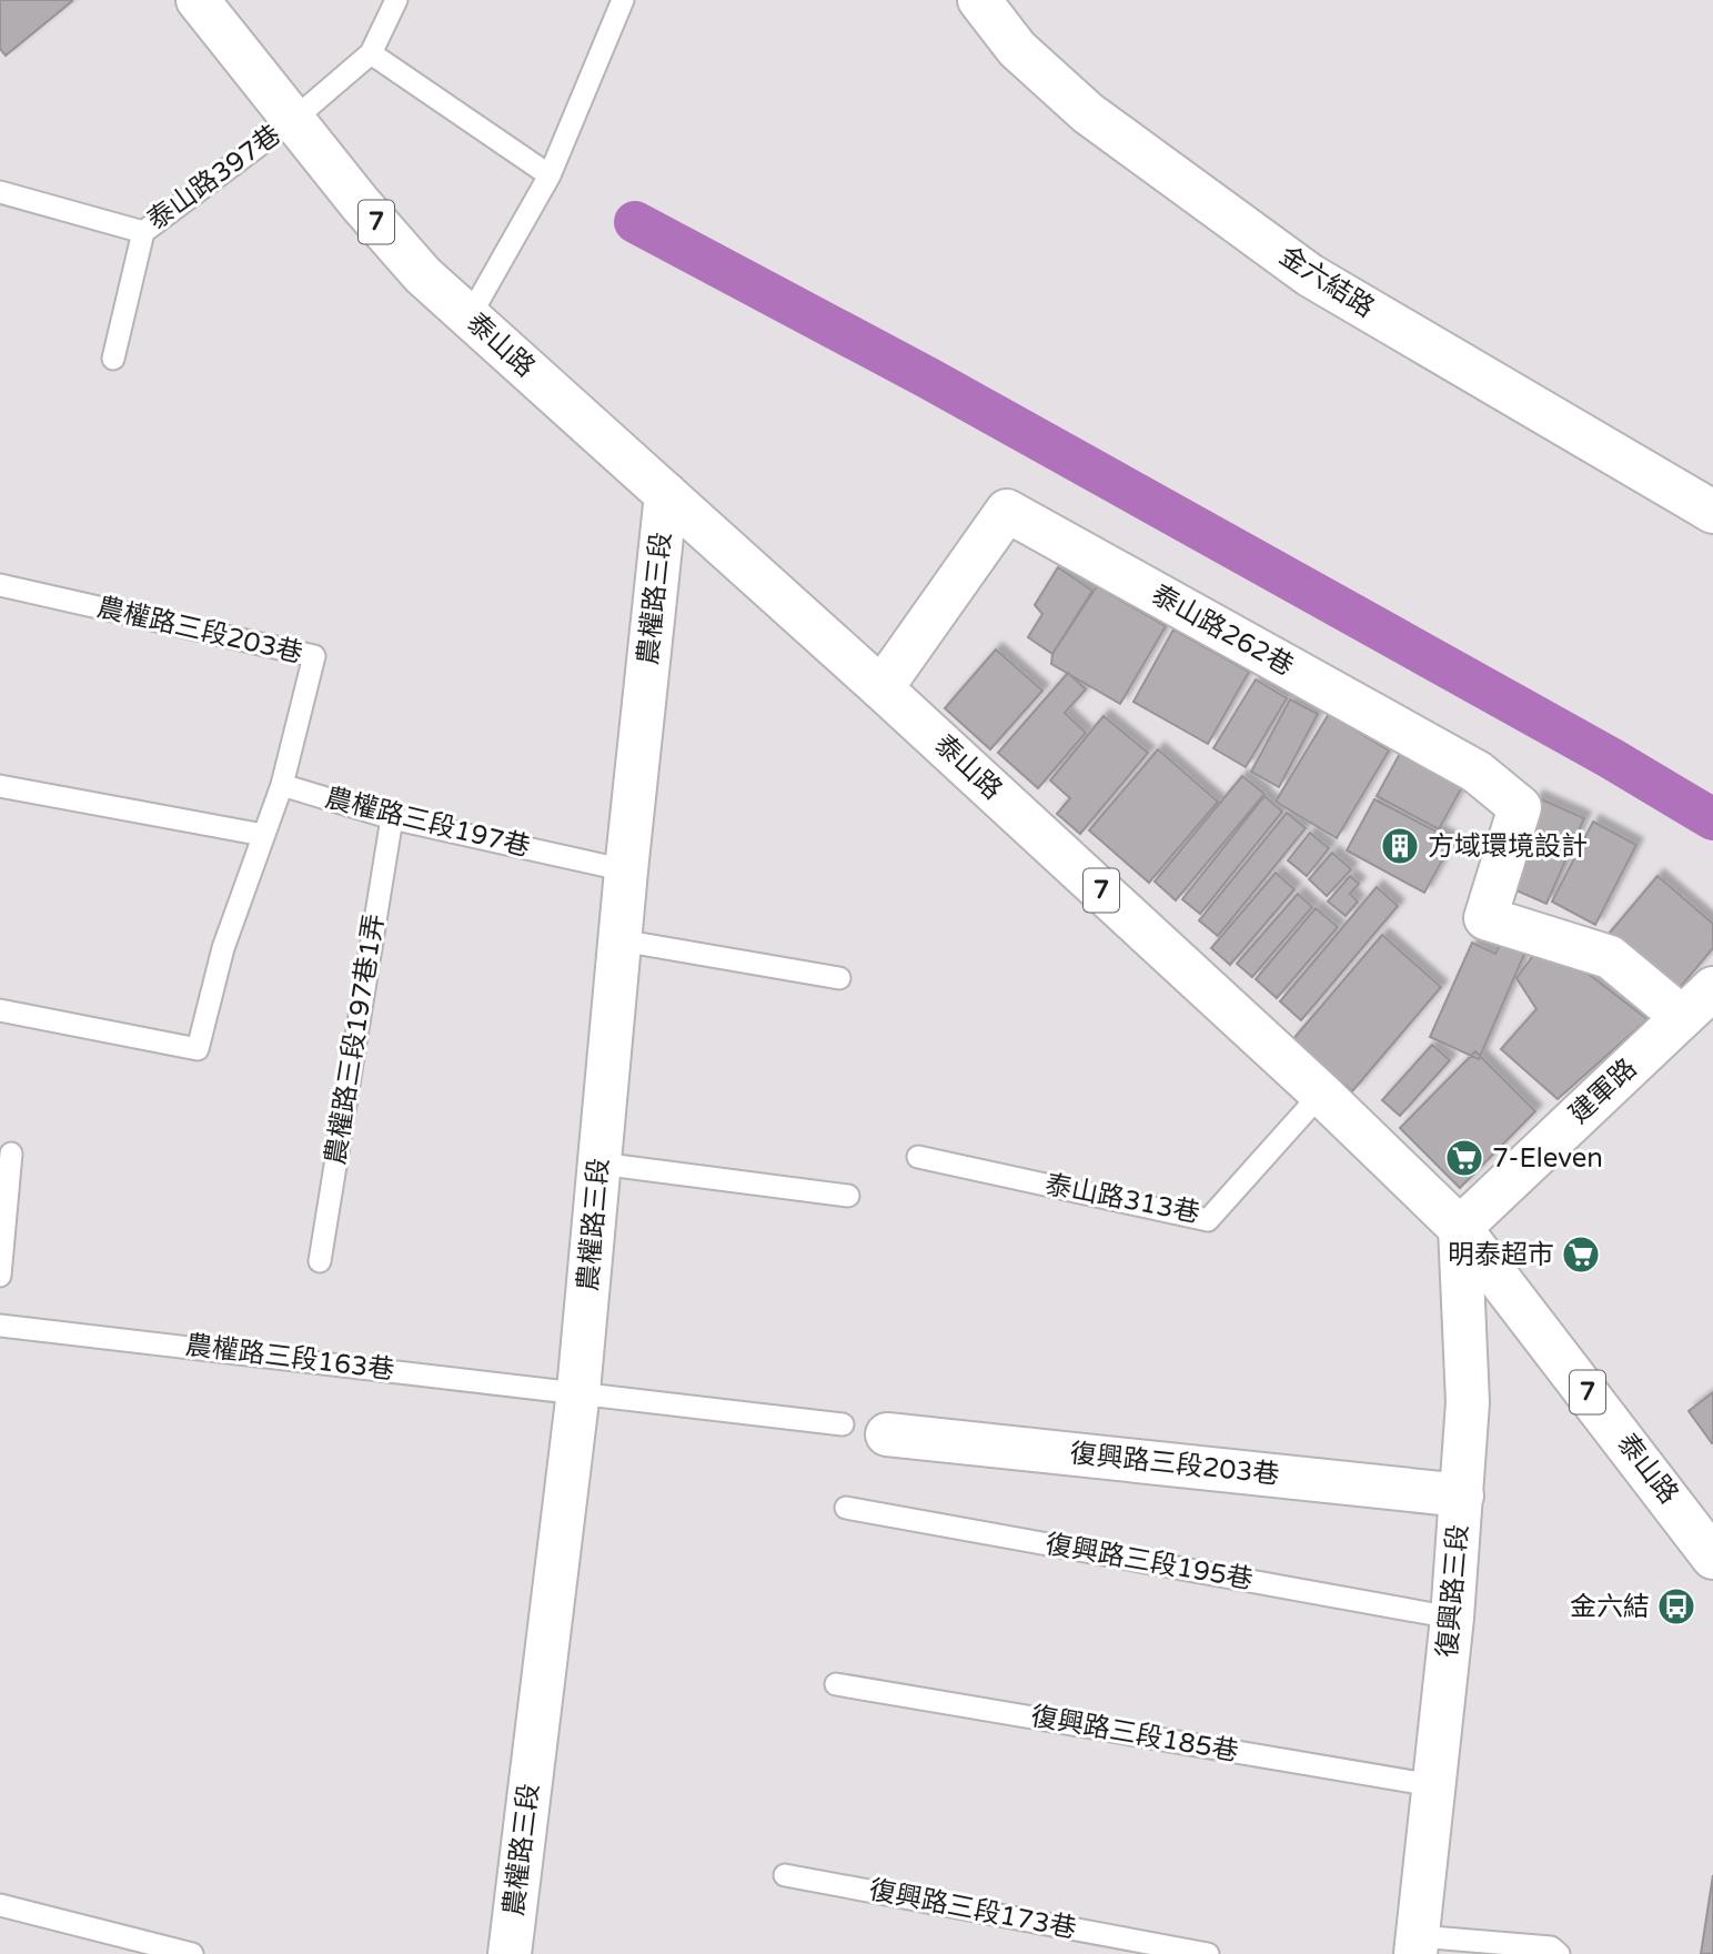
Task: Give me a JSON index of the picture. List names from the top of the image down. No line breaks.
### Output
{"streets":{"street":["7","金六結路","泰山路","農權路三段","泰山路262巷","建軍路","復興路三段203巷","復興路三段"],"lane":["泰山路397巷","農權路三段203巷","農權路三段197巷","農權路三段197巷1弄","泰山路313巷","農權路三段163巷","復興路三段195巷","復興路三段185巷","復興路三段173巷"]},"crossings":[["泰山路397巷","泰山路"],["泰山路","農權路三段"],["泰山路","泰山路262巷"],["泰山路","建軍路"],["泰山路","泰山路313巷"],["泰山路","復興路三段"],["農權路三段","農權路三段197巷"],["農權路三段","農權路三段163巷"],["農權路三段203巷","農權路三段197巷"],["泰山路262巷","建軍路"],["農權路三段197巷","農權路三段197巷1弄"],["建軍路","復興路三段"],["復興路三段203巷","復興路三段"],["復興路三段195巷","復興路三段"],["復興路三段","復興路三段185巷"]],"places":{"building":["方域環境設計"],"supermarket":["7-Eleven","明泰超市"],"bus stop":["金六結"]}}
